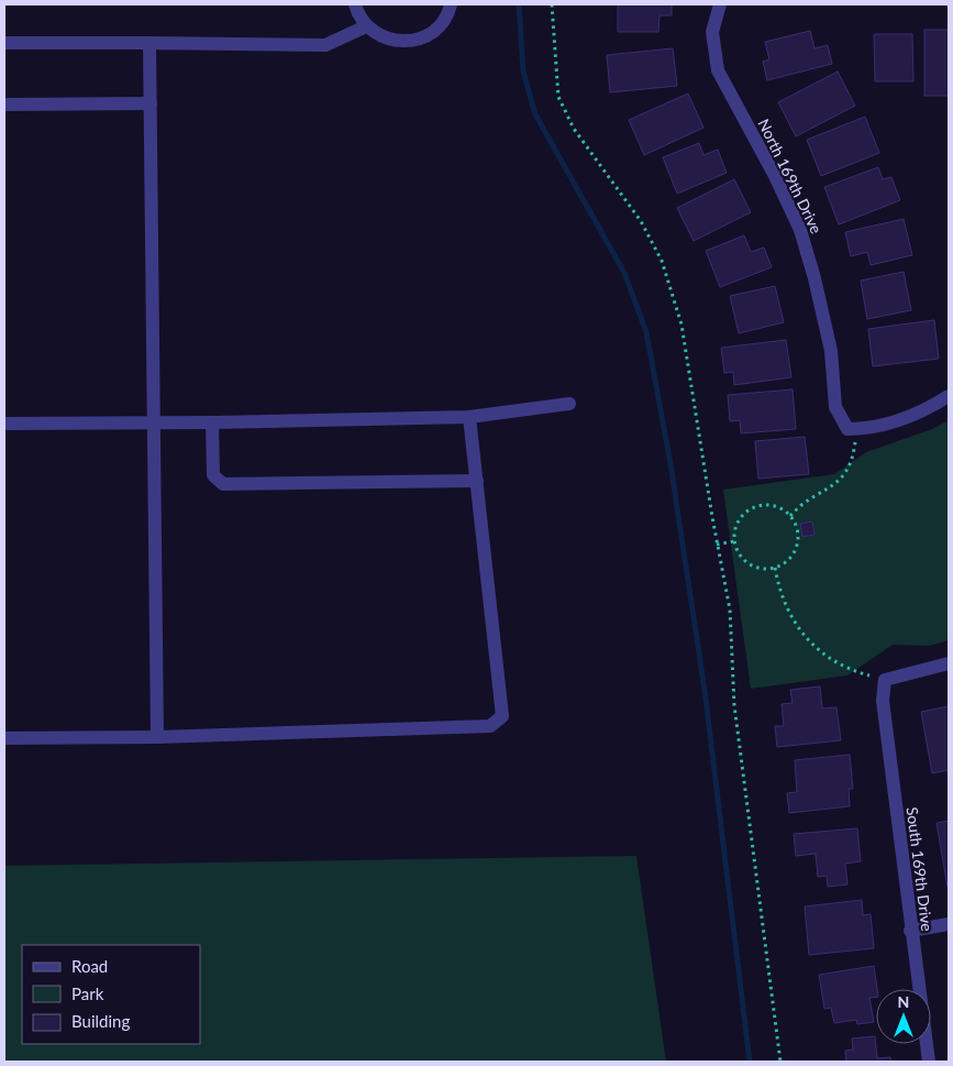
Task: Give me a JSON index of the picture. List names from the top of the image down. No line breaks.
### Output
{"streets":{"street":["North 169th Drive","South 169th Drive"]},"legend":["Road","Park","Building"],"north":"top"}
